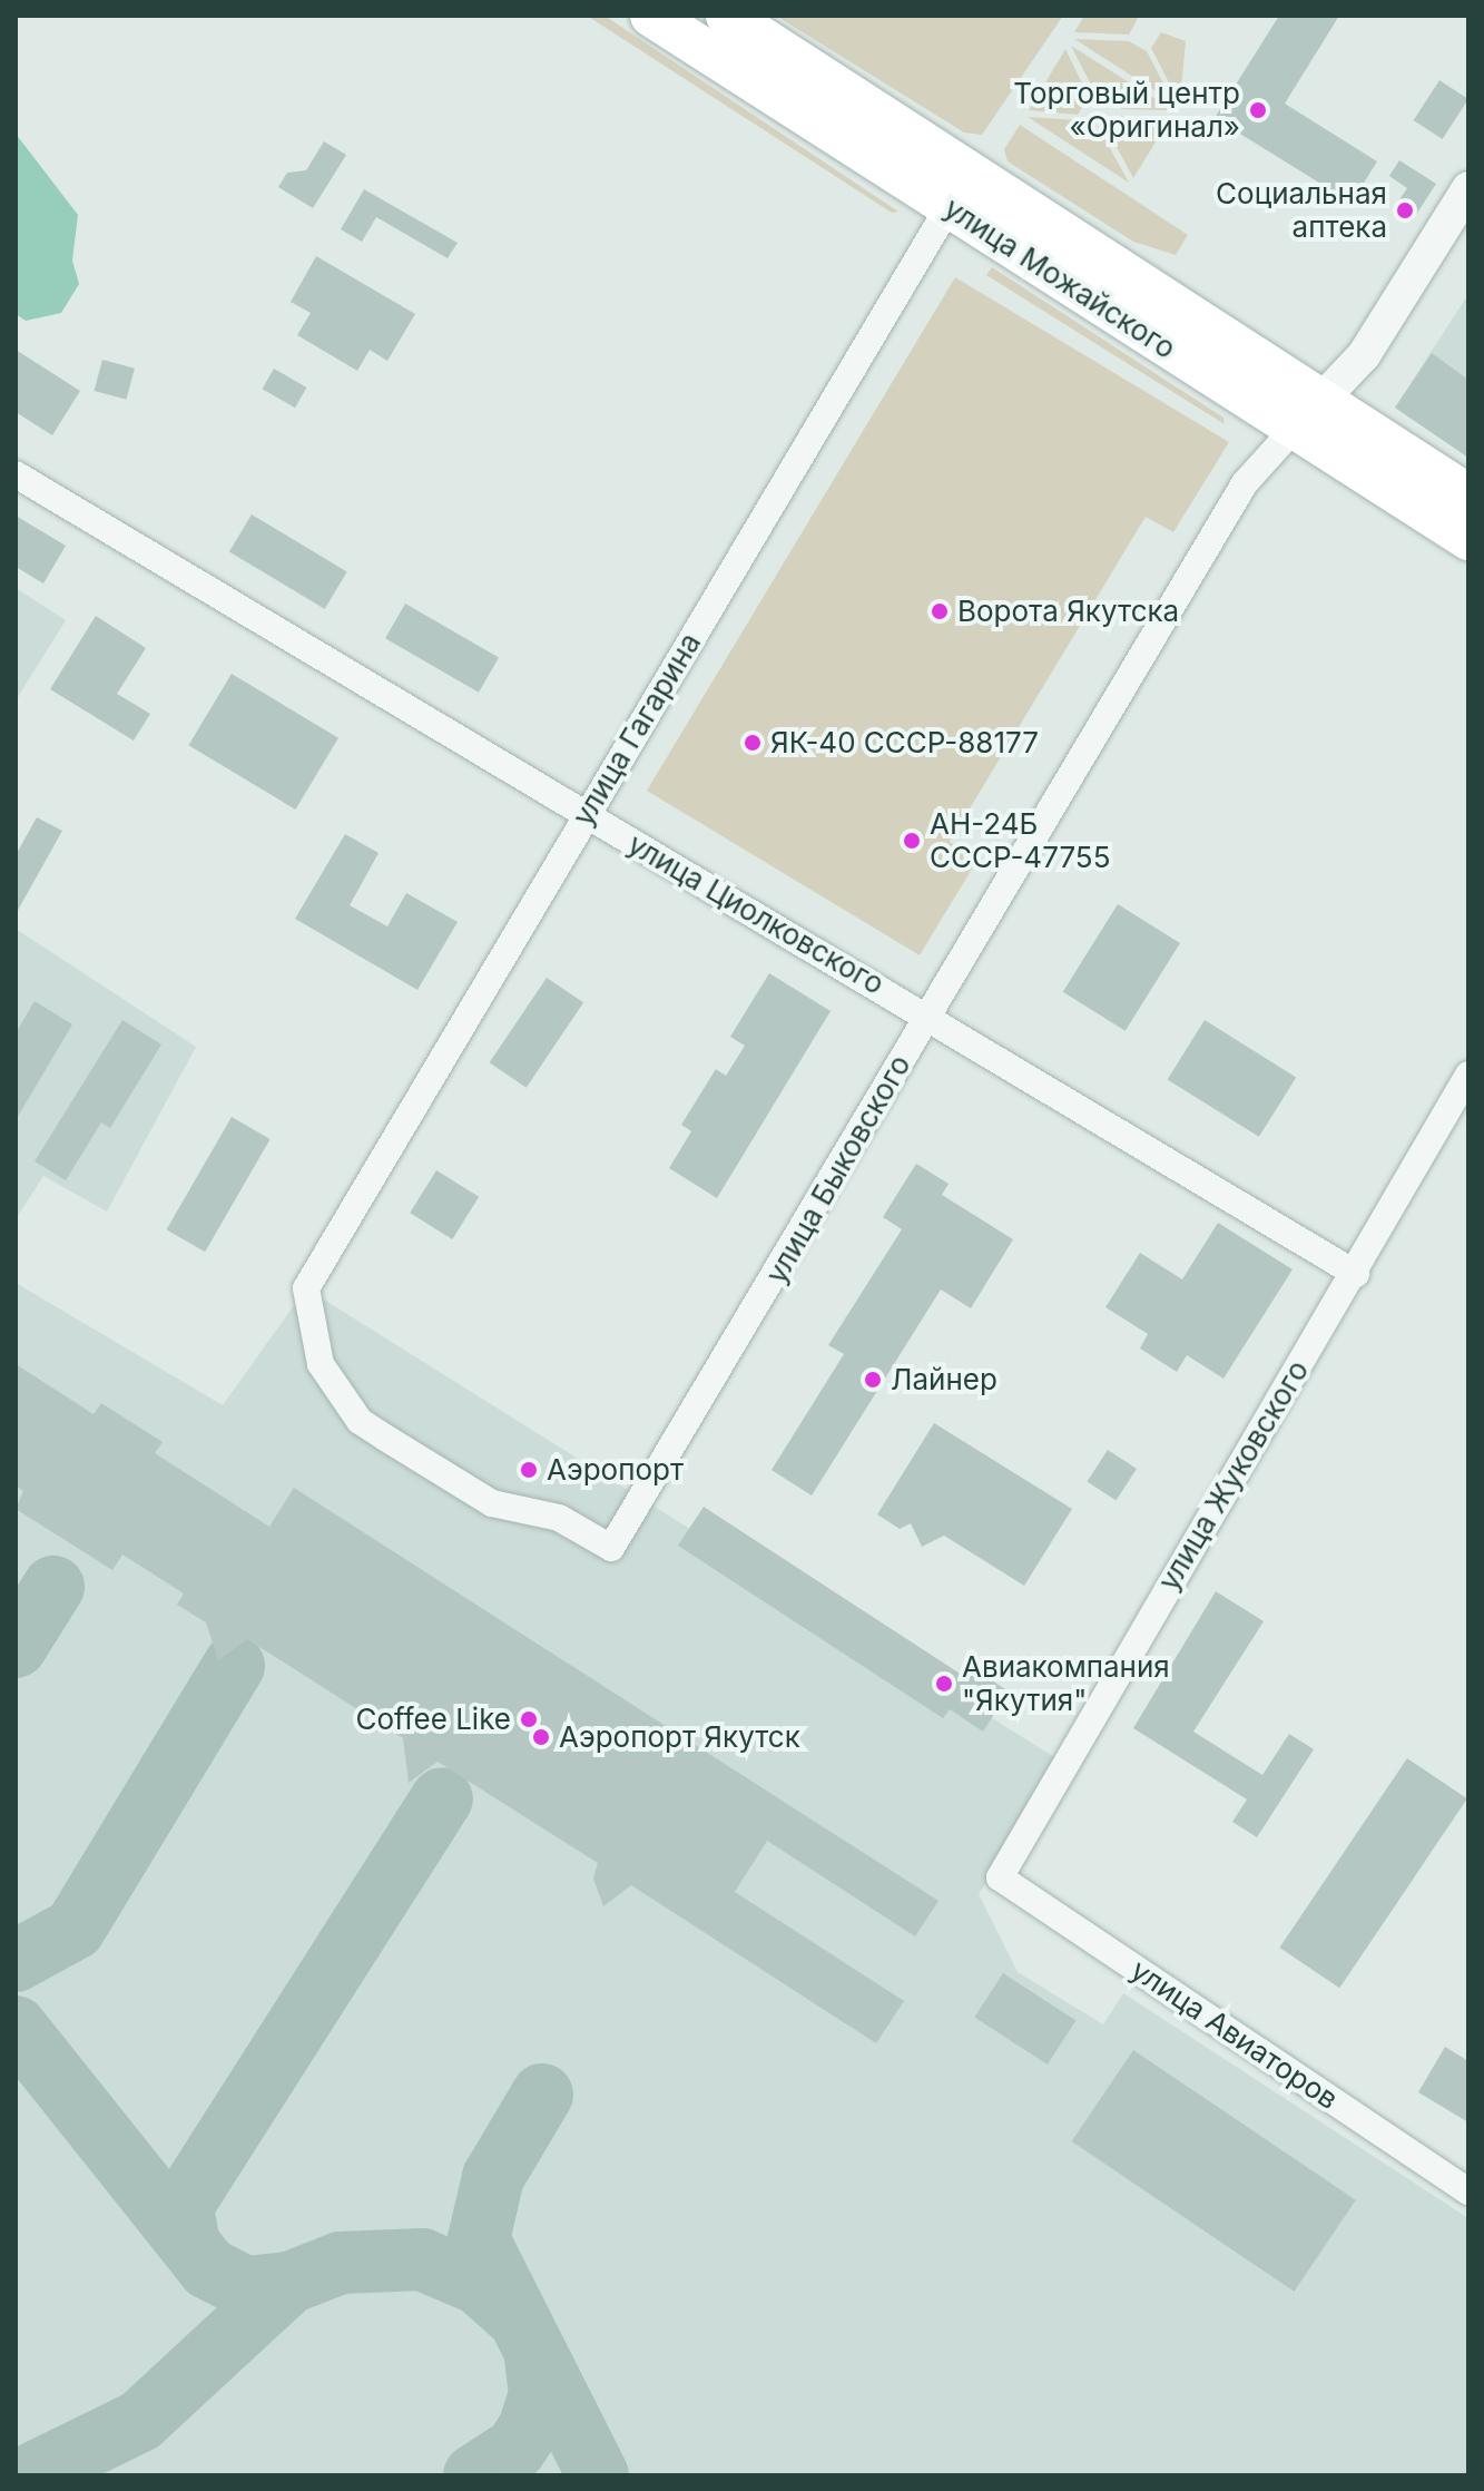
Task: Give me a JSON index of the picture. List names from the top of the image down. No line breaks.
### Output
{"streets":{"main road":["улица Можайского"],"street":["улица Гагарина","улица Циолковского","улица Быковского","улица Жуковского","улица Авиаторов"]},"crossings":[["улица Можайского","улица Гагарина"],["улица Можайского","улица Быковского"],["улица Гагарина","улица Циолковского"],["улица Гагарина","улица Быковского"],["улица Циолковского","улица Быковского"],["улица Циолковского","улица Жуковского"],["улица Жуковского","улица Авиаторов"]],"places":["Торговый центр «Оригинал»","Социальная аптека","Ворота Якутска","ЯК-40 СССР-88177","АН-24Б СССР-47755","Лайнер","Аэропорт","Авиакомпания \"Якутия\"","Coffee Like","Аэропорт Якутск"]}
